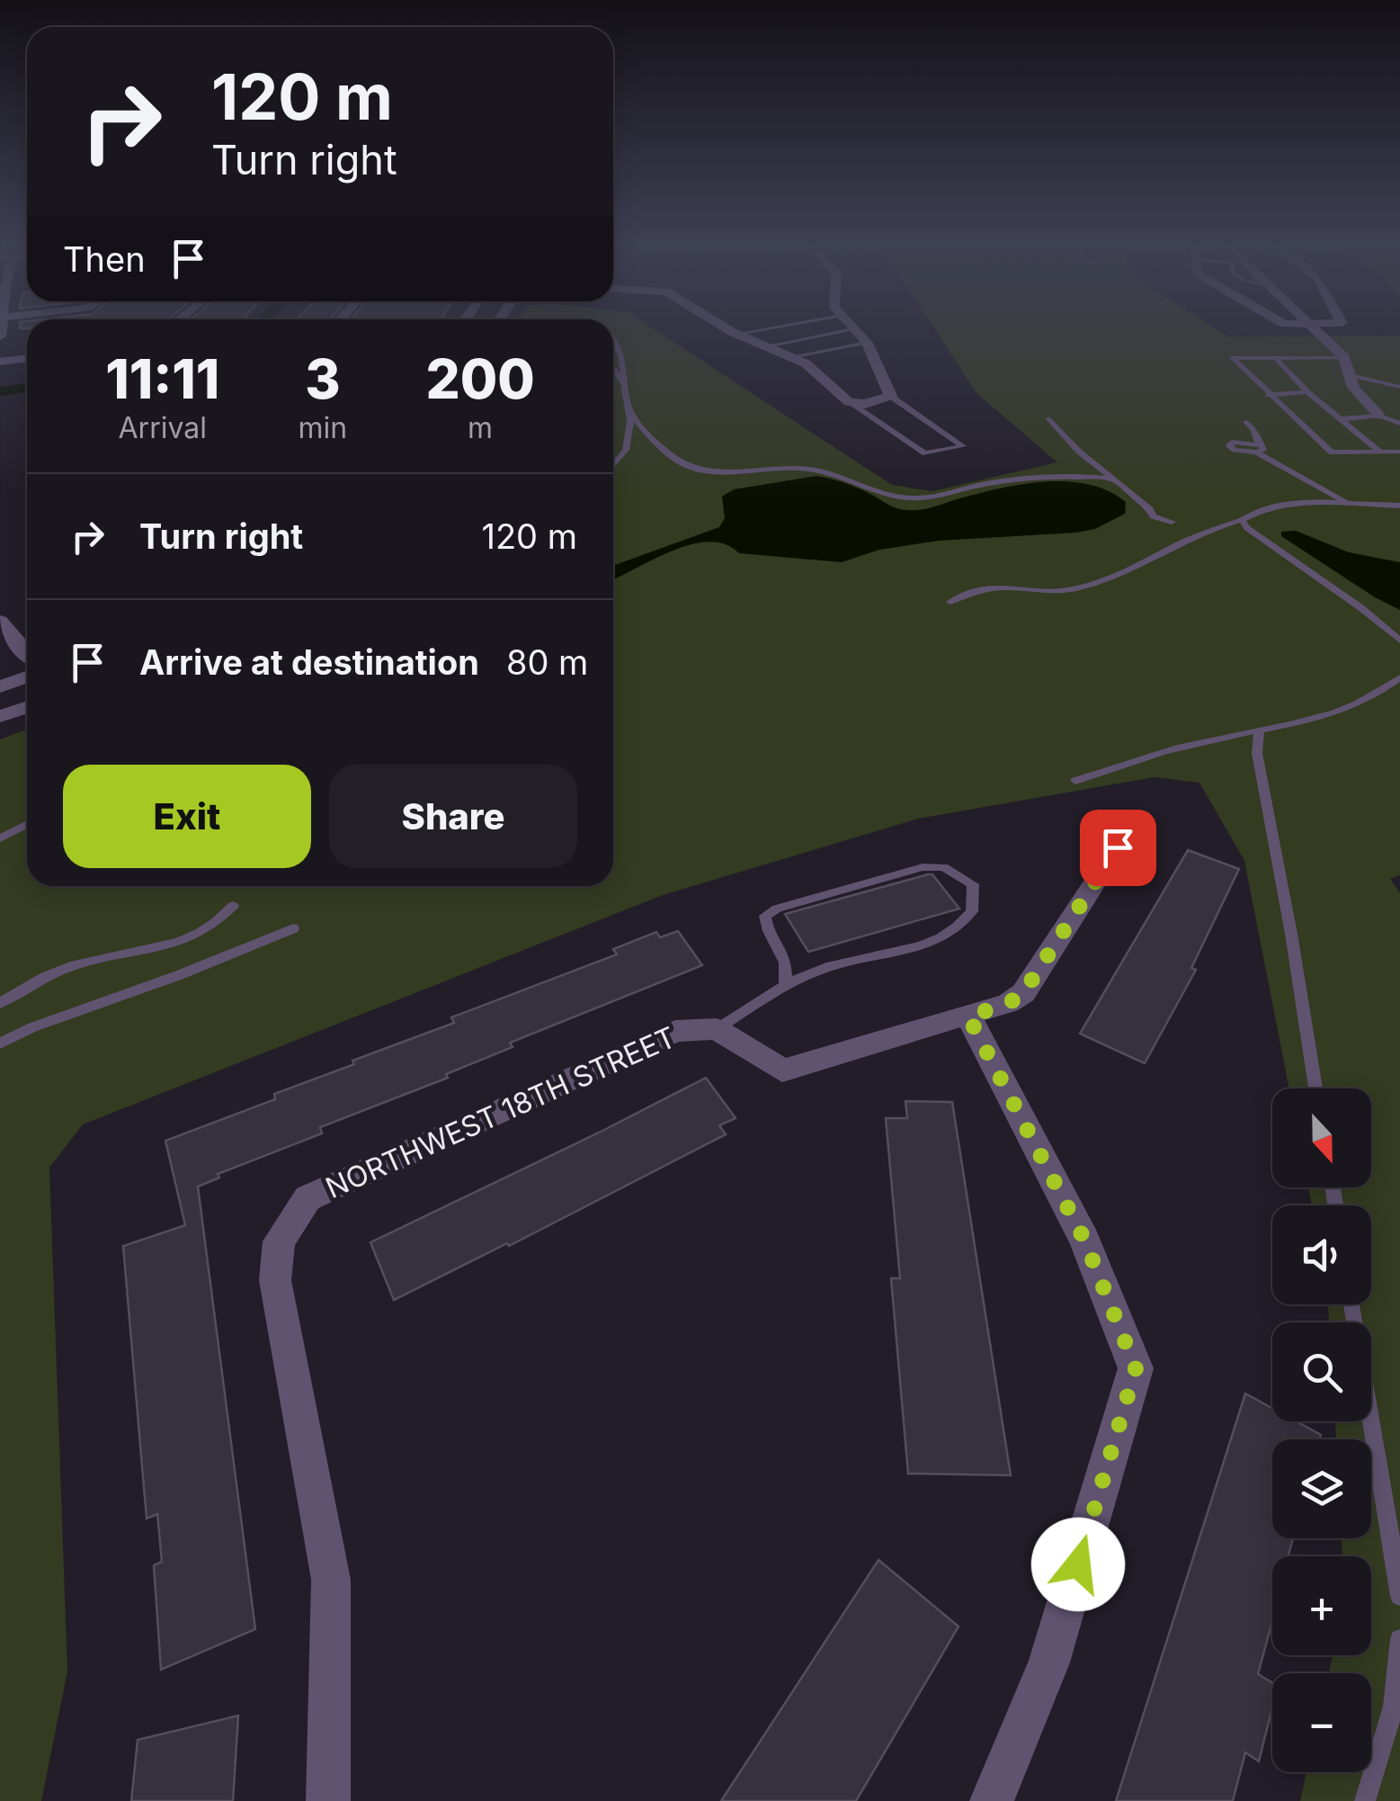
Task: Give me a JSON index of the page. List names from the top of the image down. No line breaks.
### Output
{"streets":{"street":["NORTHWEST 18TH STREET"]},"north":"bottom","page":{"turn":["120 m","Turn right"],"then":"Then","eta":["11:11","Arrival","3","min","200","m"],"list":[{"name":"Turn right","value":"120 m"},{"name":"Arrive at destination","value":"80 m"}],"buttons":["Exit","Share"],"map_buttons":["+","−"]}}
